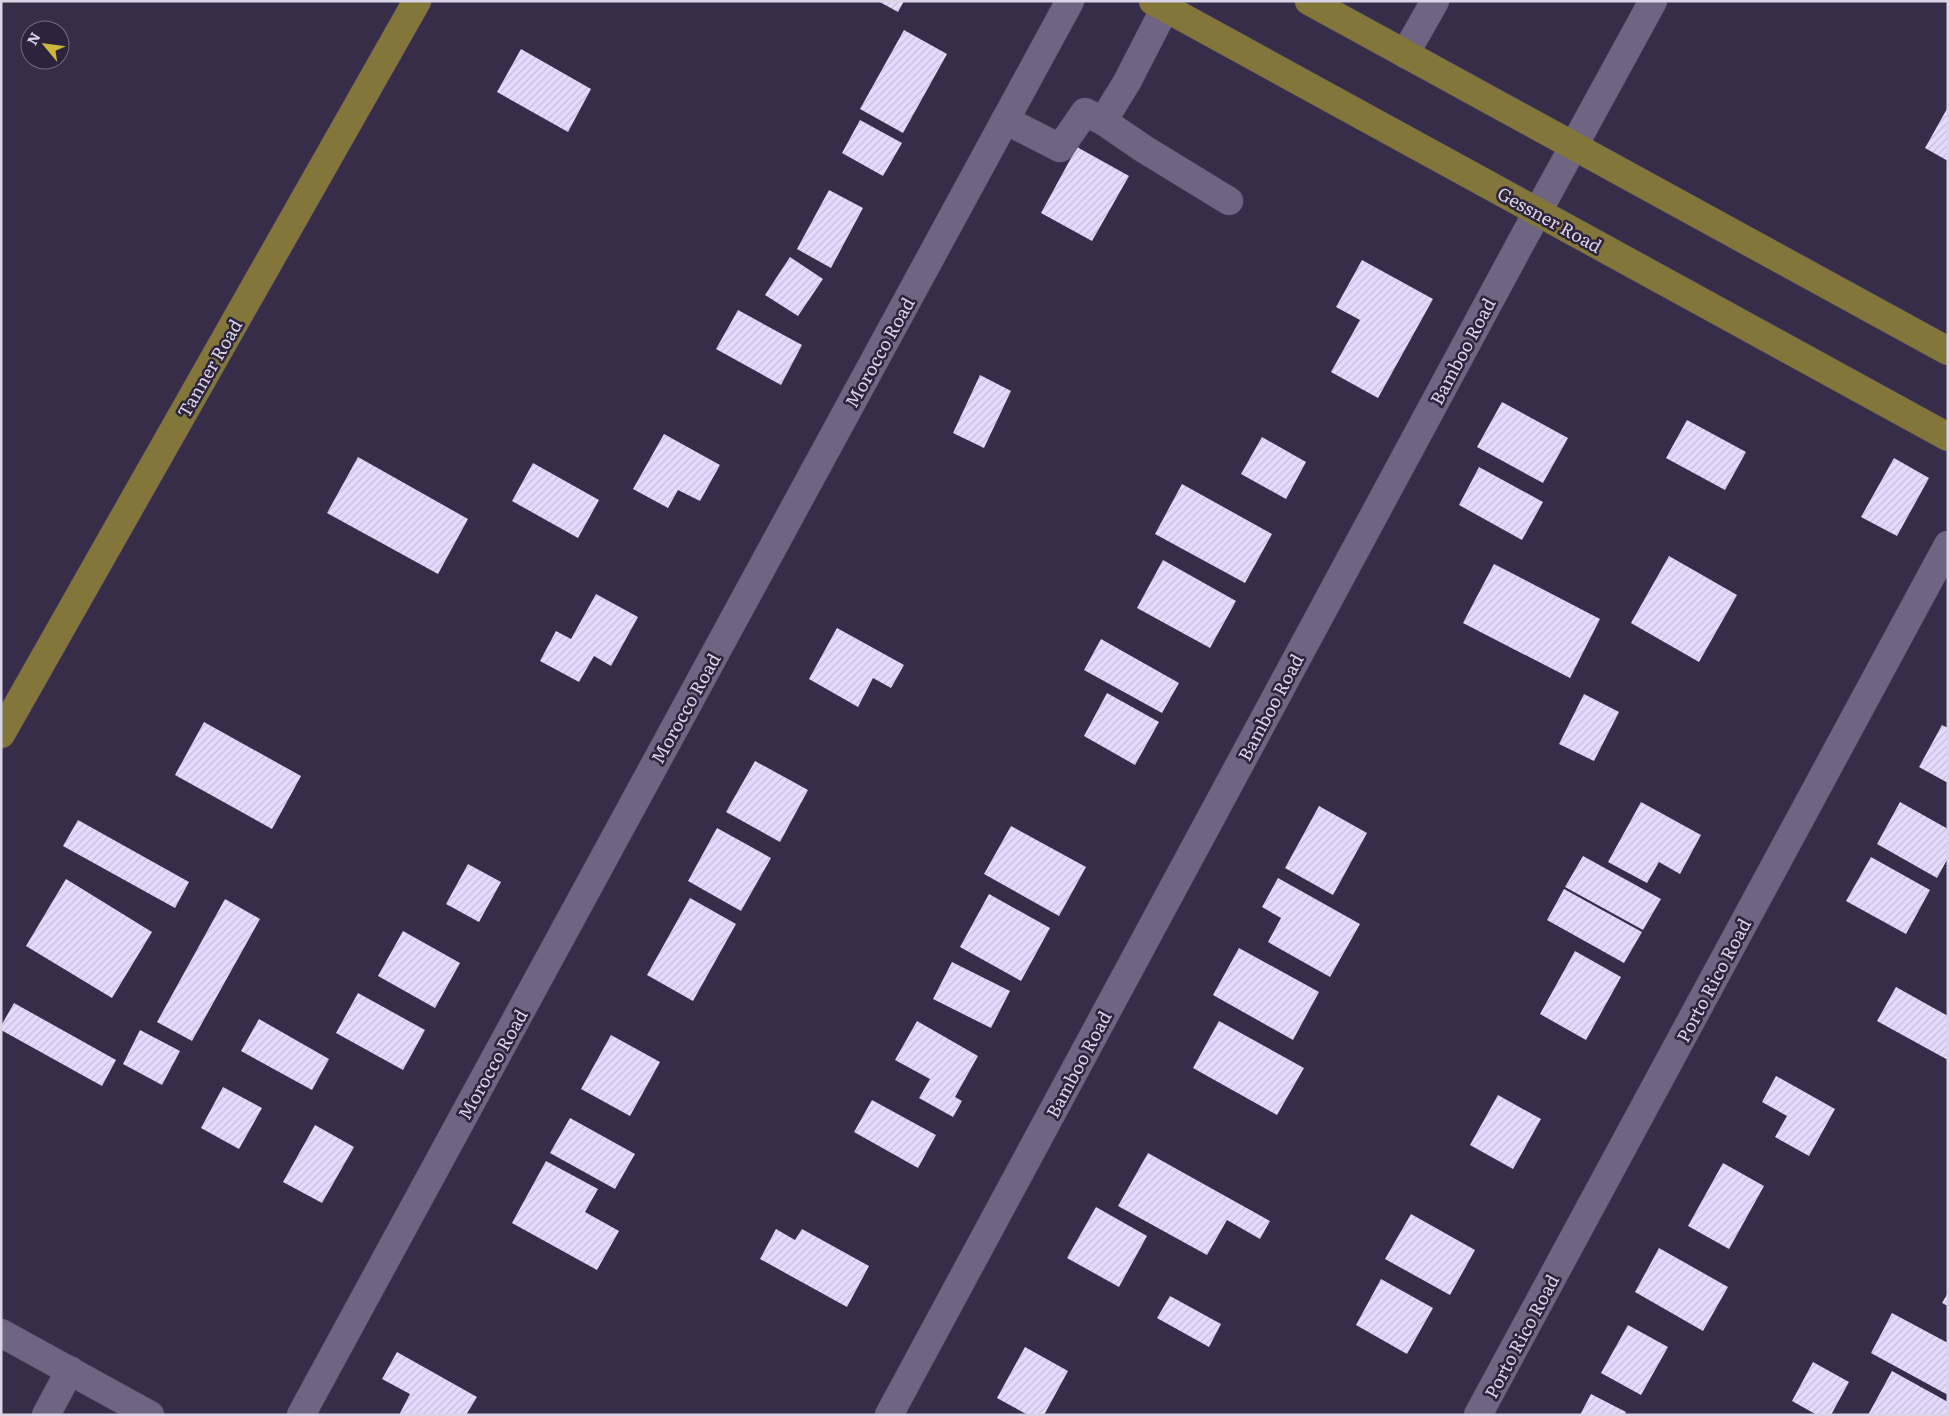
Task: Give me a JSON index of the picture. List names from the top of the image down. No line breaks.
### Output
{"streets":{"main road":["Gessner Road","Tanner Road"],"street":["Bamboo Road","Morocco Road","Porto Rico Road"]},"crossings":[["Gessner Road","Bamboo Road"]],"north":"top left"}
